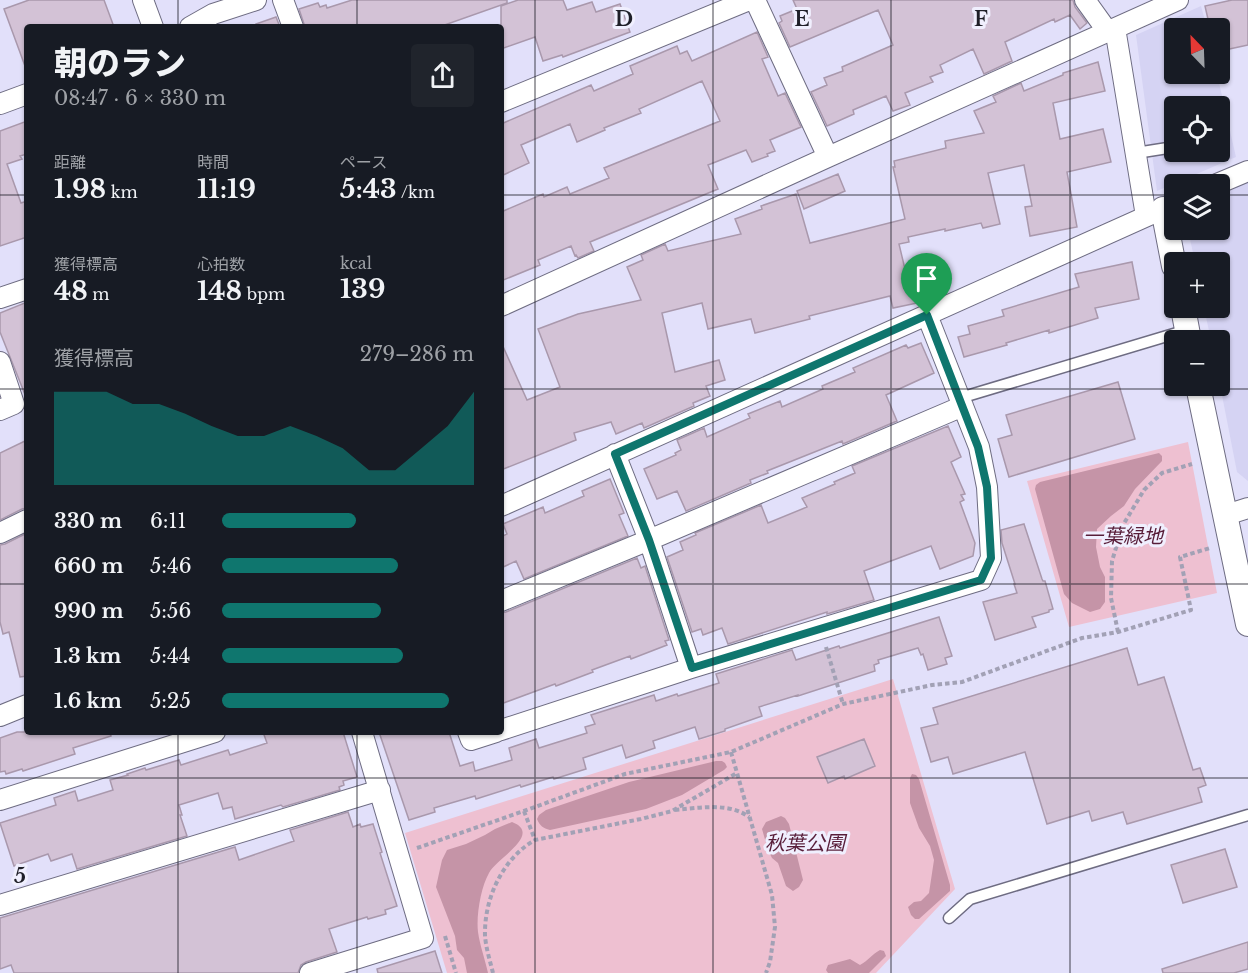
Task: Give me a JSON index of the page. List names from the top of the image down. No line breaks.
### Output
{"parks":["一葉緑地","秋葉公園"],"north":"top left","page":{"map_buttons":["+","−"],"heading":["朝のラン","08:47 · 6 × 330 m"],"stats":[["距離","1.98 km"],["時間","11:19"],["ペース","5:43 /km"],["獲得標高","48 m"],["心拍数","148 bpm"],["kcal","139"]],"chart":["獲得標高","279–286 m"],"list":[{"name":"330 m","note":"6:11"},{"name":"660 m","note":"5:46"},{"name":"990 m","note":"5:56"},{"name":"1.3 km","note":"5:44"},{"name":"1.6 km","note":"5:25"}]},"grid":{"columns":["D","E","F"],"rows":["5"]}}
